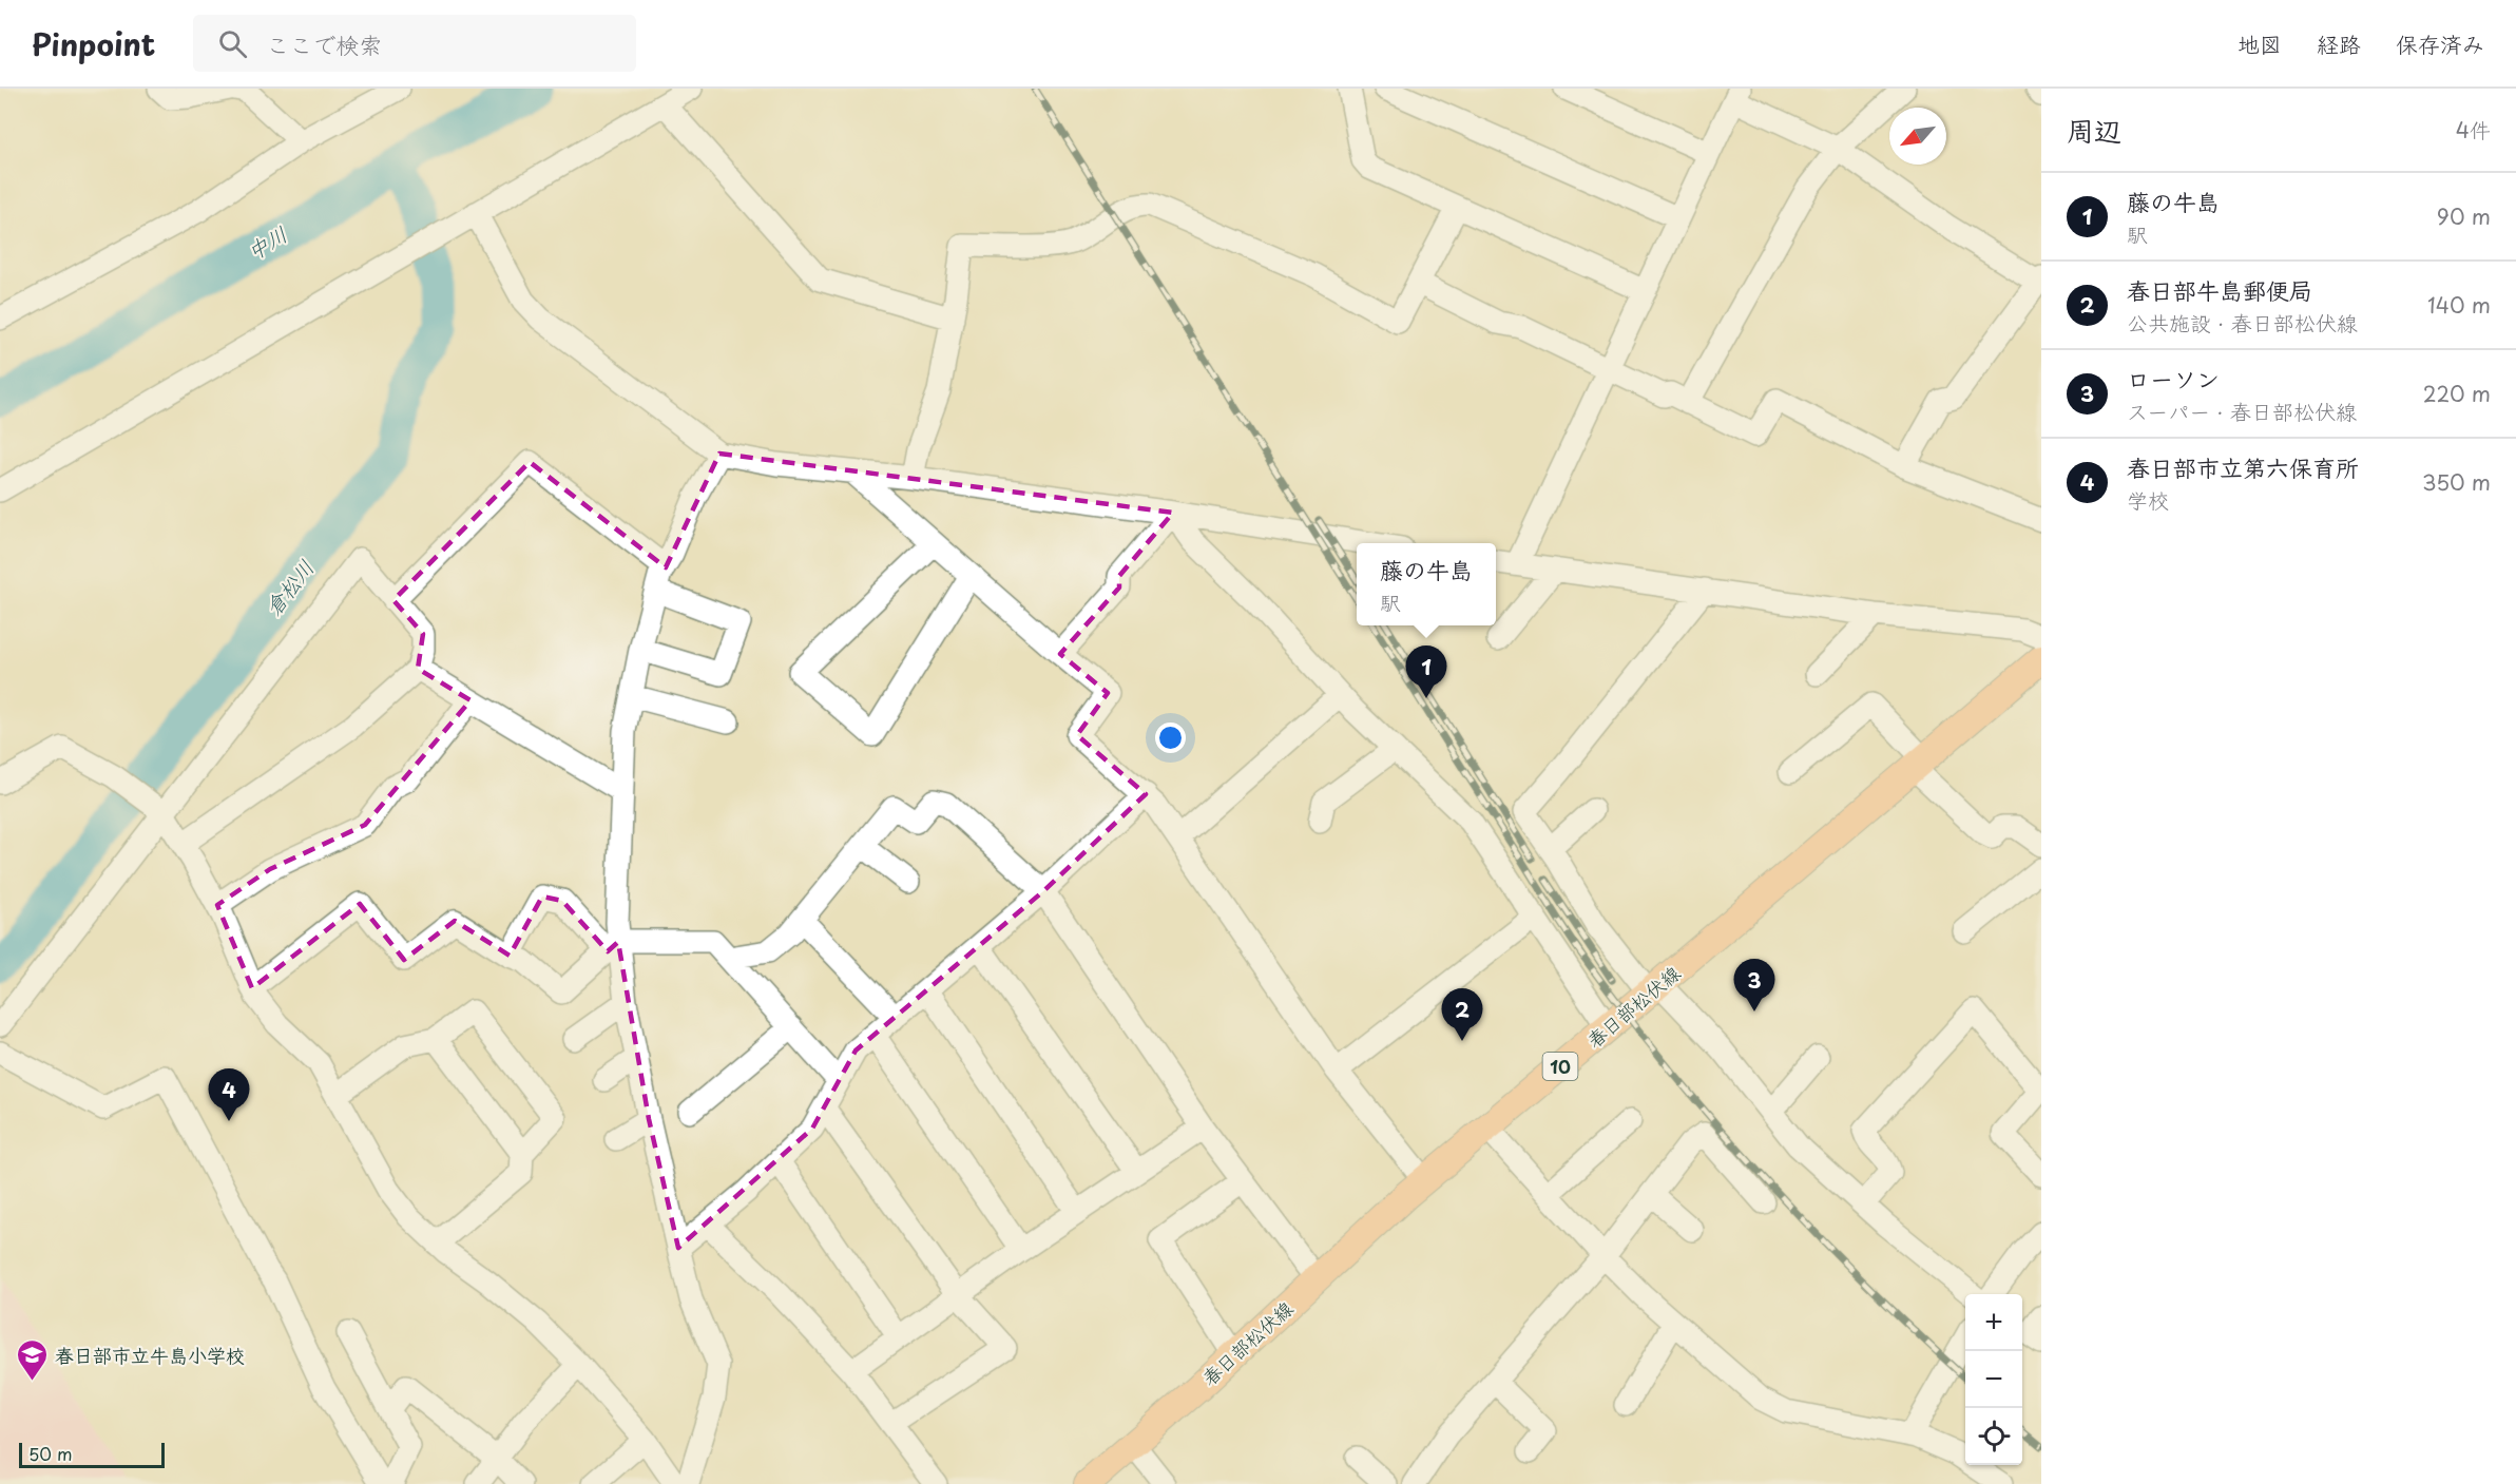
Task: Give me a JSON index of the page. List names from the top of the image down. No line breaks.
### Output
{"streets":{"main road":["春日部松伏線","10"]},"water":["中川","倉松川"],"places":{"school or university":["春日部市立牛島小学校"]},"scale_bar":"50 m","north":"bottom left","page":{"header":"Pinpoint","search":"ここで検索","nav":["地図","経路","保存済み"],"heading":["周辺","4件"],"list":[{"mark":"1","name":"藤の牛島","note":"駅","value":"90 m"},{"mark":"2","name":"春日部牛島郵便局","note":"公共施設 · 春日部松伏線","value":"140 m"},{"mark":"3","name":"ローソン","note":"スーパー · 春日部松伏線","value":"220 m"},{"mark":"4","name":"春日部市立第六保育所","note":"学校","value":"350 m"}],"popup":["藤の牛島","駅"],"pins":["1","3","2","4"],"map_buttons":["+","−"],"scale":"50 m"}}
